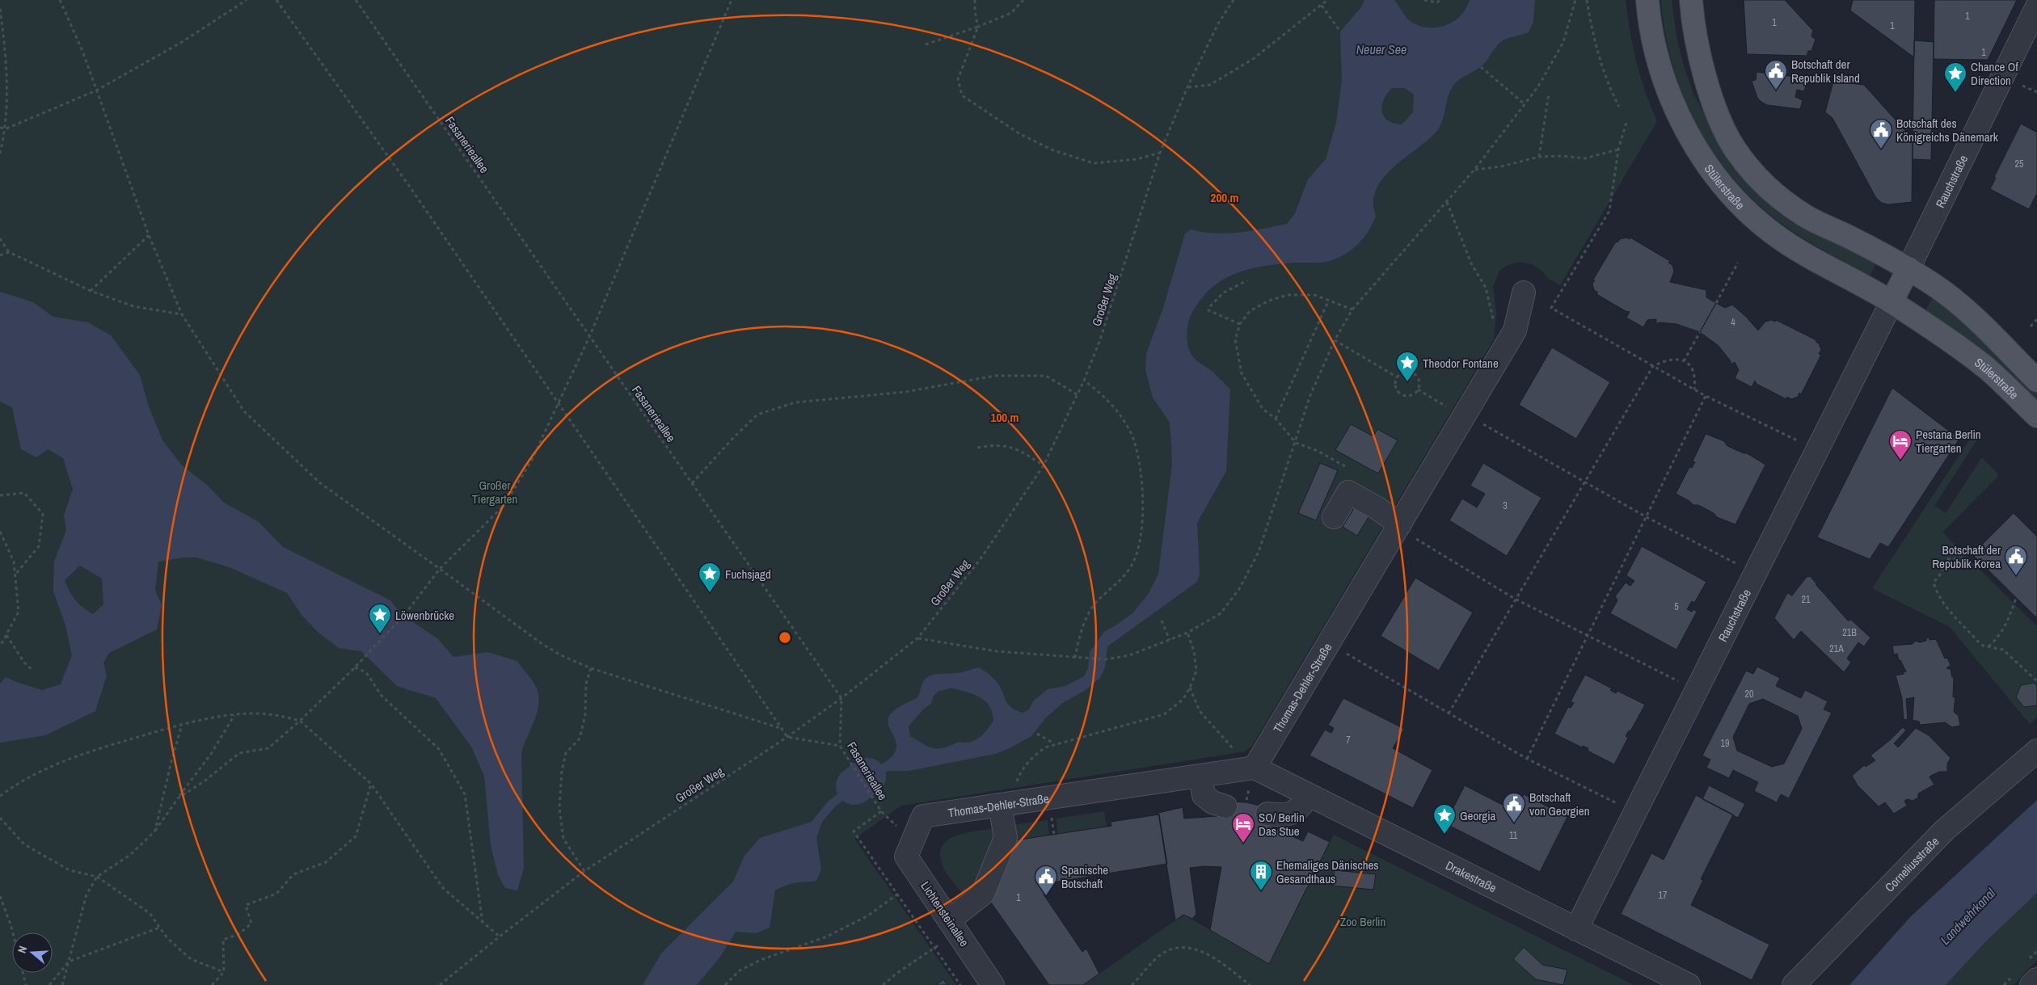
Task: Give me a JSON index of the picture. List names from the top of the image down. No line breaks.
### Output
{"streets":{"main road":["Stülerstraße"],"street":["Rauchstraße","Thomas-Dehler-Straße","Corneliusstraße","Drakestraße","Lichtensteinallee"],"path":["Fasanerieallee","Großer Weg"]},"crossings":[["Fasanerieallee","Großer Weg"],["Fasanerieallee","Thomas-Dehler-Straße"],["Fasanerieallee","Lichtensteinallee"],["Rauchstraße","Stülerstraße"],["Rauchstraße","Drakestraße"],["Thomas-Dehler-Straße","Drakestraße"],["Thomas-Dehler-Straße","Lichtensteinallee"]],"water":["Neuer See","Landwehrkanal"],"parks":["Großer Tiergarten","Zoo Berlin"],"places":{"public building":["Botschaft der Republik Island","Botschaft des Königreichs Dänemark","Botschaft der Republik Korea","Botschaft von Georgien","Spanische Botschaft"],"place":["Chance Of Direction","Theodor Fontane","Fuchsjagd","Löwenbrücke","Georgia"],"hotel":["Pestana Berlin Tiergarten","SO/ Berlin Das Stue"],"building":["Ehemaliges Dänisches Gesandthaus"]},"house_numbers":["1","1","1","1","25","4","3","21","5","21B","21A","20","7","19","11","17","1"],"north":"left","rings":["200 m","100 m"]}
